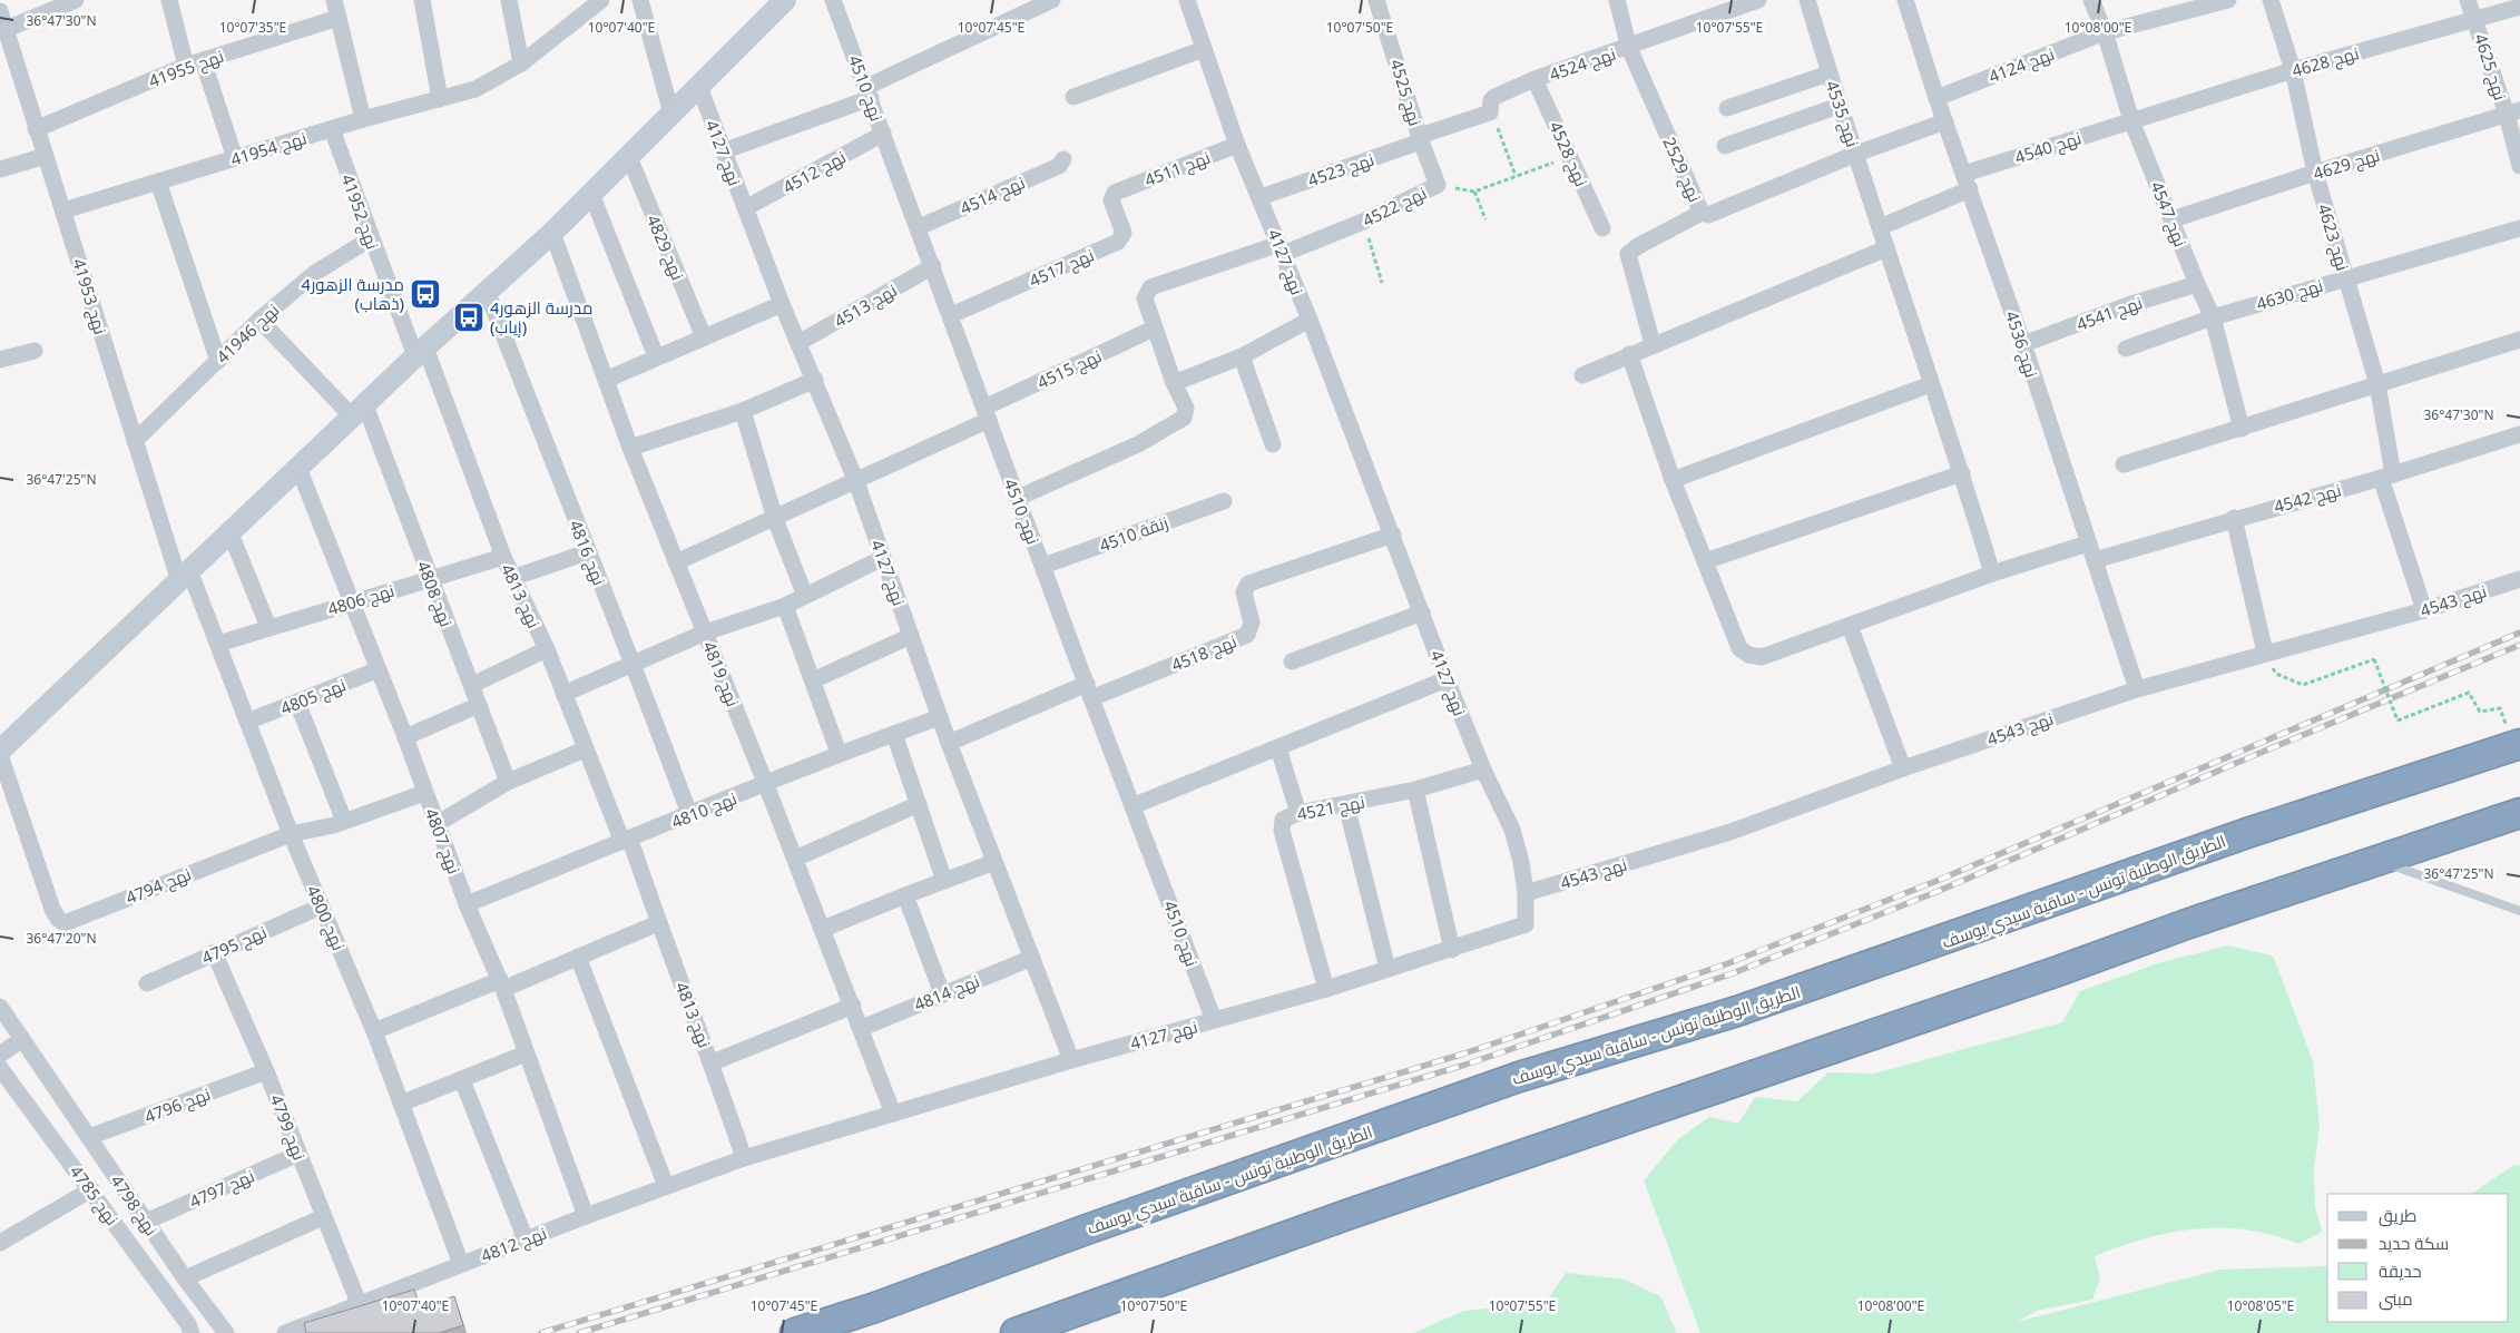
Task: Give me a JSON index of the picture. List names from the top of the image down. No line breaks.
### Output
{"streets":{"highway":["الطريق الوطنية تونس - ساقية سيدي يوسف"],"street":["نهج 4628","نهج 4524","نهج 4124","نهج 4625","نهج 41955","نهج 4510","نهج 4525","نهج 4535","نهج 4540","نهج 41954","نهج 4127","نهج 4528","نهج 4629","نهج 4511","نهج 4523","نهج 2529","نهج 4512","نهج 4514","نهج 4522","نهج 41952","نهج 4547","نهج 4623","نهج 4829","نهج 4517","نهج 4630","نهج 41953","نهج 4513","نهج 4541","نهج 41946","نهج 4536","نهج 4515","نهج 4542","زنقة 4510","نهج 4816","نهج 4808","نهج 4813","نهج 4806","نهج 4543","نهج 4518","نهج 4819","نهج 4805","نهج 4521","نهج 4810","نهج 4807","نهج 4794","نهج 4800","نهج 4795","نهج 4814","نهج 4796","نهج 4799","نهج 4797","نهج 4785","نهج 4798","نهج 4812"]},"crossings":[["نهج 4628","نهج 4625"],["نهج 4628","نهج 4540"],["نهج 4628","نهج 4547"],["نهج 4628","نهج 4623"],["نهج 4524","نهج 4528"],["نهج 4524","نهج 2529"],["نهج 4124","نهج 4547"],["نهج 4124","نهج 4536"],["نهج 4625","نهج 4629"],["نهج 41955","نهج 41953"],["نهج 4510","نهج 4127"],["نهج 4510","نهج 4512"],["نهج 4510","نهج 4514"],["نهج 4510","نهج 4517"],["نهج 4510","نهج 4513"],["نهج 4510","نهج 4515"],["نهج 4510","زنقة 4510"],["نهج 4510","نهج 4518"],["نهج 4525","نهج 4523"],["نهج 4525","نهج 4522"],["نهج 4535","نهج 2529"],["نهج 4540","نهج 4547"],["نهج 4540","نهج 4536"],["نهج 41954","نهج 41952"],["نهج 41954","نهج 41953"],["نهج 4127","نهج 4511"],["نهج 4127","نهج 4523"],["نهج 4127","نهج 4512"],["نهج 4127","نهج 4522"],["نهج 4127","نهج 4513"],["نهج 4127","نهج 4515"],["نهج 4127","نهج 4813"],["نهج 4127","نهج 4543"],["نهج 4127","نهج 4518"],["نهج 4127","نهج 4819"],["نهج 4127","نهج 4521"],["نهج 4127","نهج 4810"],["نهج 4127","نهج 4814"],["نهج 4127","نهج 4812"],["نهج 4629","نهج 4547"],["نهج 4629","نهج 4623"],["نهج 4511","نهج 4517"],["نهج 2529","نهج 4536"],["نهج 4522","نهج 4515"],["نهج 41952","نهج 41946"],["نهج 41952","نهج 4813"],["نهج 4547","نهج 4630"],["نهج 4547","نهج 4541"],["نهج 4623","نهج 4630"],["نهج 4623","نهج 4542"],["نهج 4623","نهج 4543"],["نهج 41953","نهج 41946"],["نهج 41953","نهج 4800"],["نهج 4541","نهج 4536"],["نهج 4536","نهج 4542"],["نهج 4536","نهج 4543"],["نهج 4515","نهج 4819"],["نهج 4816","نهج 4810"],["نهج 4808","نهج 4806"],["نهج 4813","نهج 4806"],["نهج 4813","نهج 4810"],["نهج 4813","نهج 4812"],["نهج 4806","نهج 4807"],["نهج 4806","نهج 4800"],["نهج 4819","نهج 4810"],["نهج 4819","نهج 4814"],["نهج 4805","نهج 4807"],["نهج 4805","نهج 4800"],["نهج 4810","نهج 4807"],["نهج 4807","نهج 4794"],["نهج 4807","نهج 4812"],["نهج 4794","نهج 4800"],["نهج 4800","نهج 4795"],["نهج 4800","نهج 4812"],["نهج 4795","نهج 4799"],["نهج 4796","نهج 4799"],["نهج 4796","نهج 4798"],["نهج 4799","نهج 4797"],["نهج 4799","نهج 4812"],["نهج 4797","نهج 4798"]],"places":{"bus stop":["مدرسة الزهور4 (ذهاب)","مدرسة الزهور4 (إياب)"]},"legend":["طريق","سكة حديد","حديقة","مبنى"],"coordinates":["36°47'30\"N","10°07'35\"E","10°07'40\"E","10°07'45\"E","10°07'50\"E","10°07'55\"E","10°08'00\"E","36°47'25\"N","36°47'20\"N","10°08'05\"E"]}
